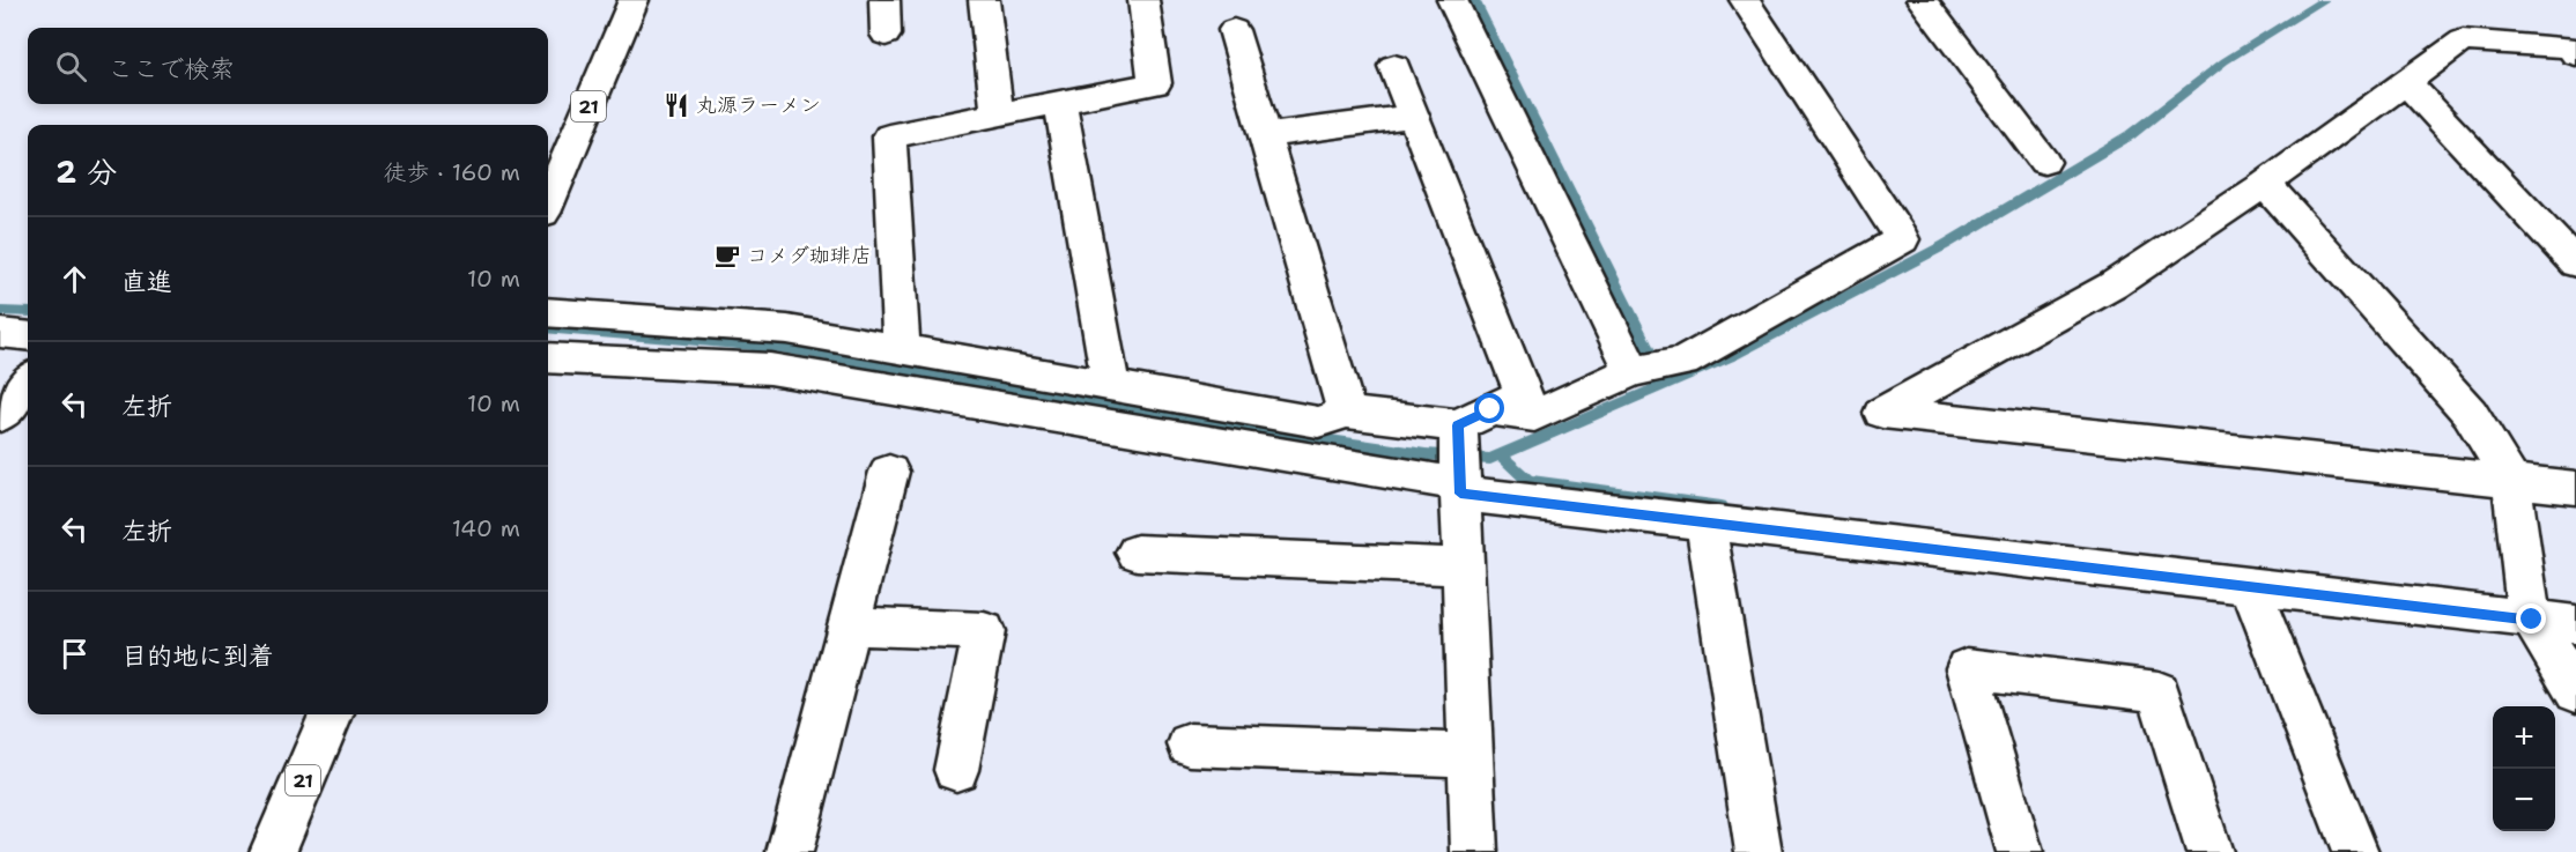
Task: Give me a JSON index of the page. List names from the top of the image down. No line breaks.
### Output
{"streets":{"street":["21"]},"places":{"restaurant":["丸源ラーメン"],"cafe":["コメダ珈琲店"]},"page":{"search":"ここで検索","heading":["2 分","徒歩 · 160 m"],"list":[["直進","10 m"],["左折","10 m"],["左折","140 m"],"目的地に到着"],"map_buttons":["+","−"]}}
